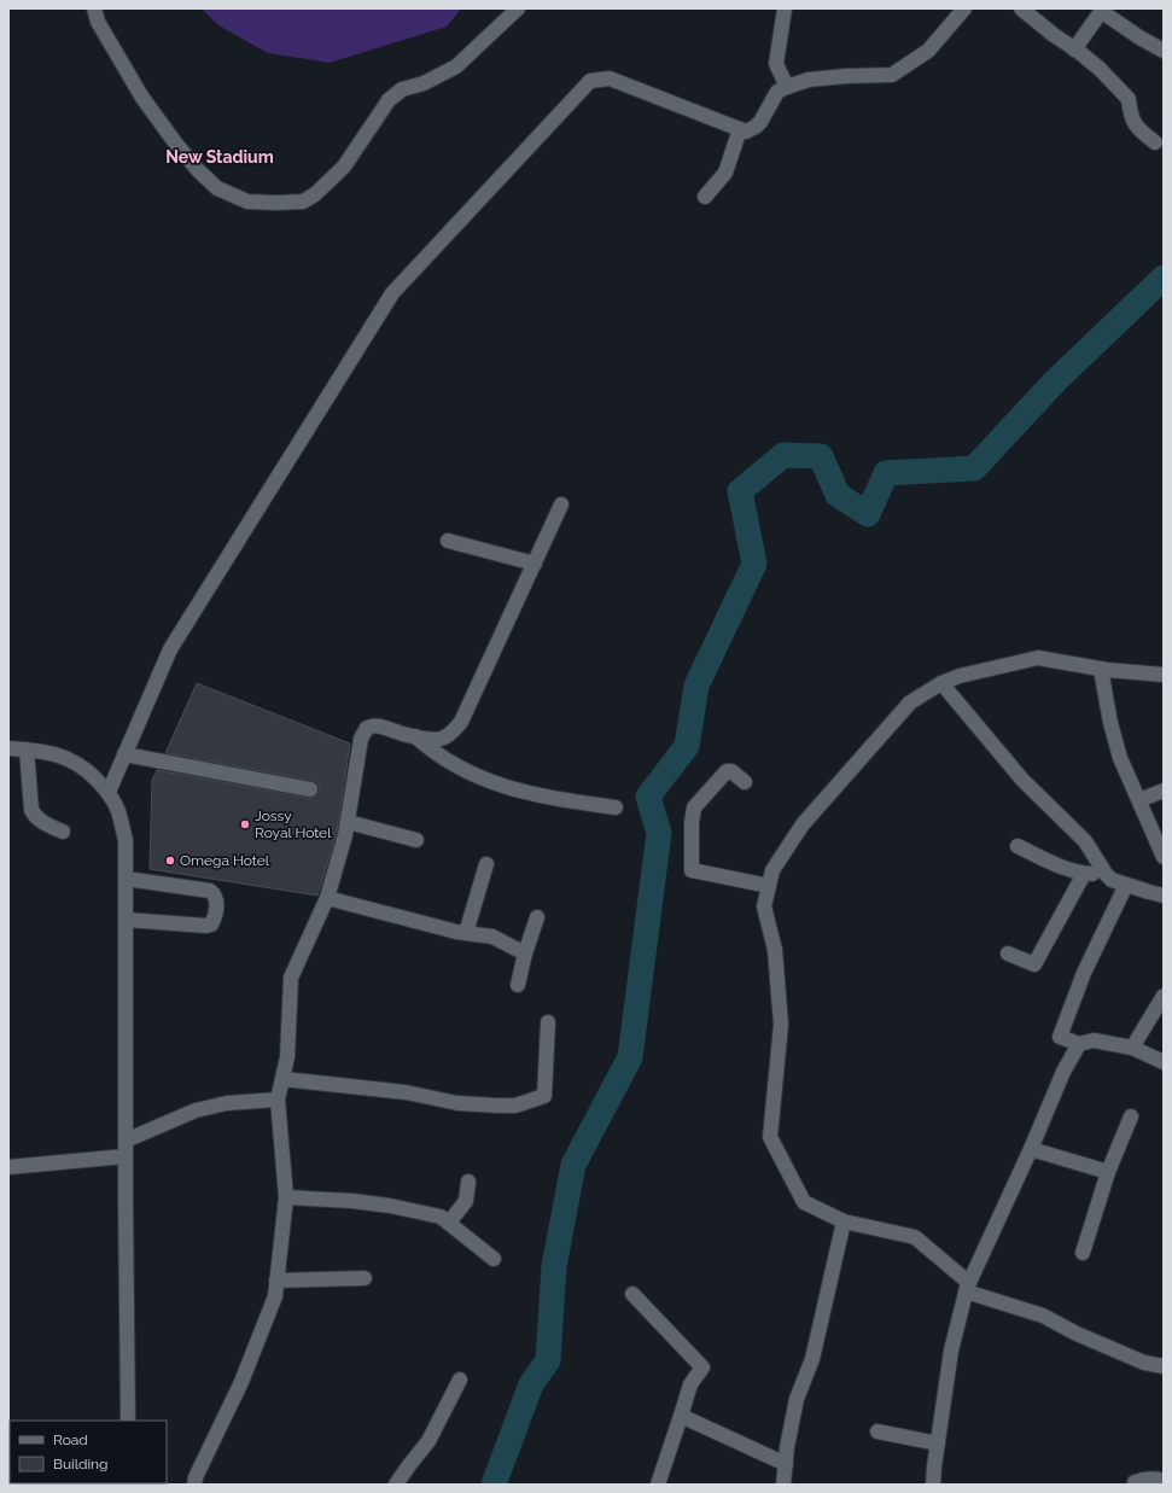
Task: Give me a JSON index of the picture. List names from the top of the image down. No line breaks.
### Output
{"districts":["New Stadium"],"places":["Jossy Royal Hotel","Omega Hotel"],"legend":["Road","Building"]}
